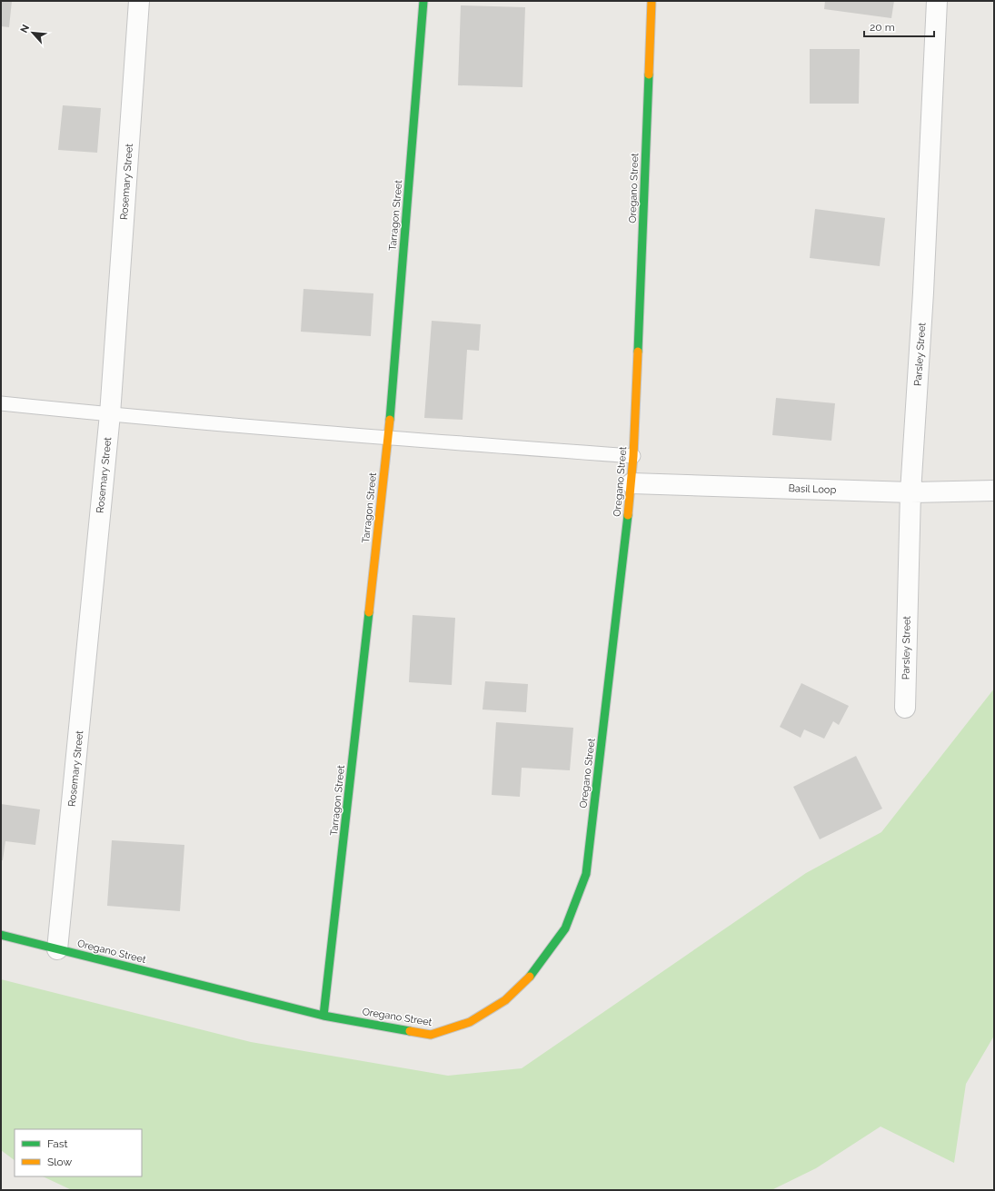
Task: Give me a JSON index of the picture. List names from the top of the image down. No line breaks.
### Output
{"streets":{"street":["Rosemary Street","Oregano Street","Tarragon Street","Parsley Street","Basil Loop"]},"crossings":[["Rosemary Street","Oregano Street"],["Oregano Street","Tarragon Street"],["Oregano Street","Basil Loop"],["Parsley Street","Basil Loop"]],"legend":["Fast","Slow"],"scale_bar":"20 m","north":"top left"}
